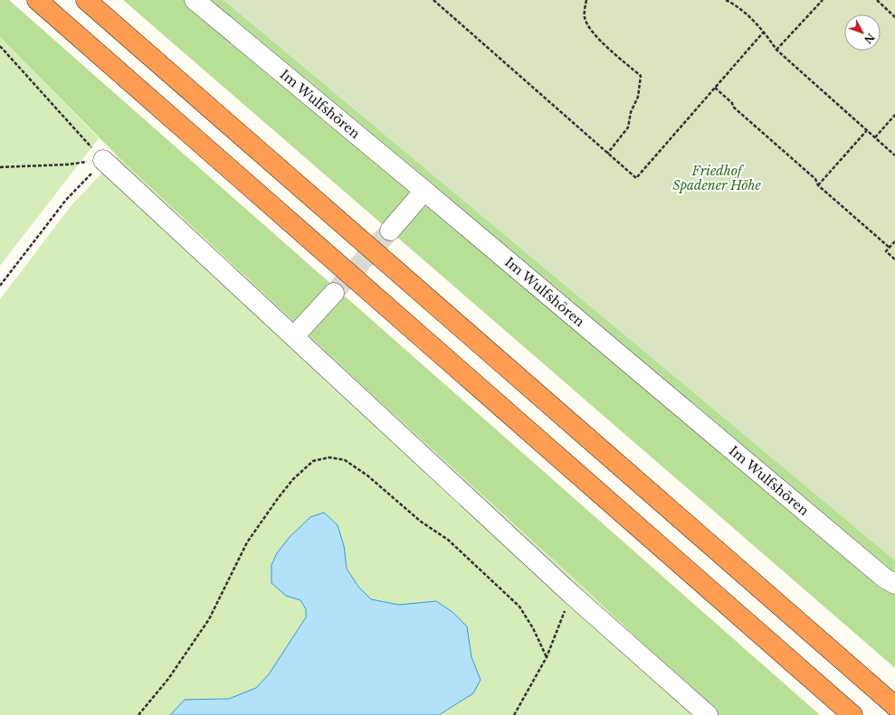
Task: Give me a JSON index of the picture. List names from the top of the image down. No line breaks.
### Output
{"streets":{"lane":["Im Wulfshören"]},"parks":["Friedhof Spadener Höhe"],"north":"bottom right"}
